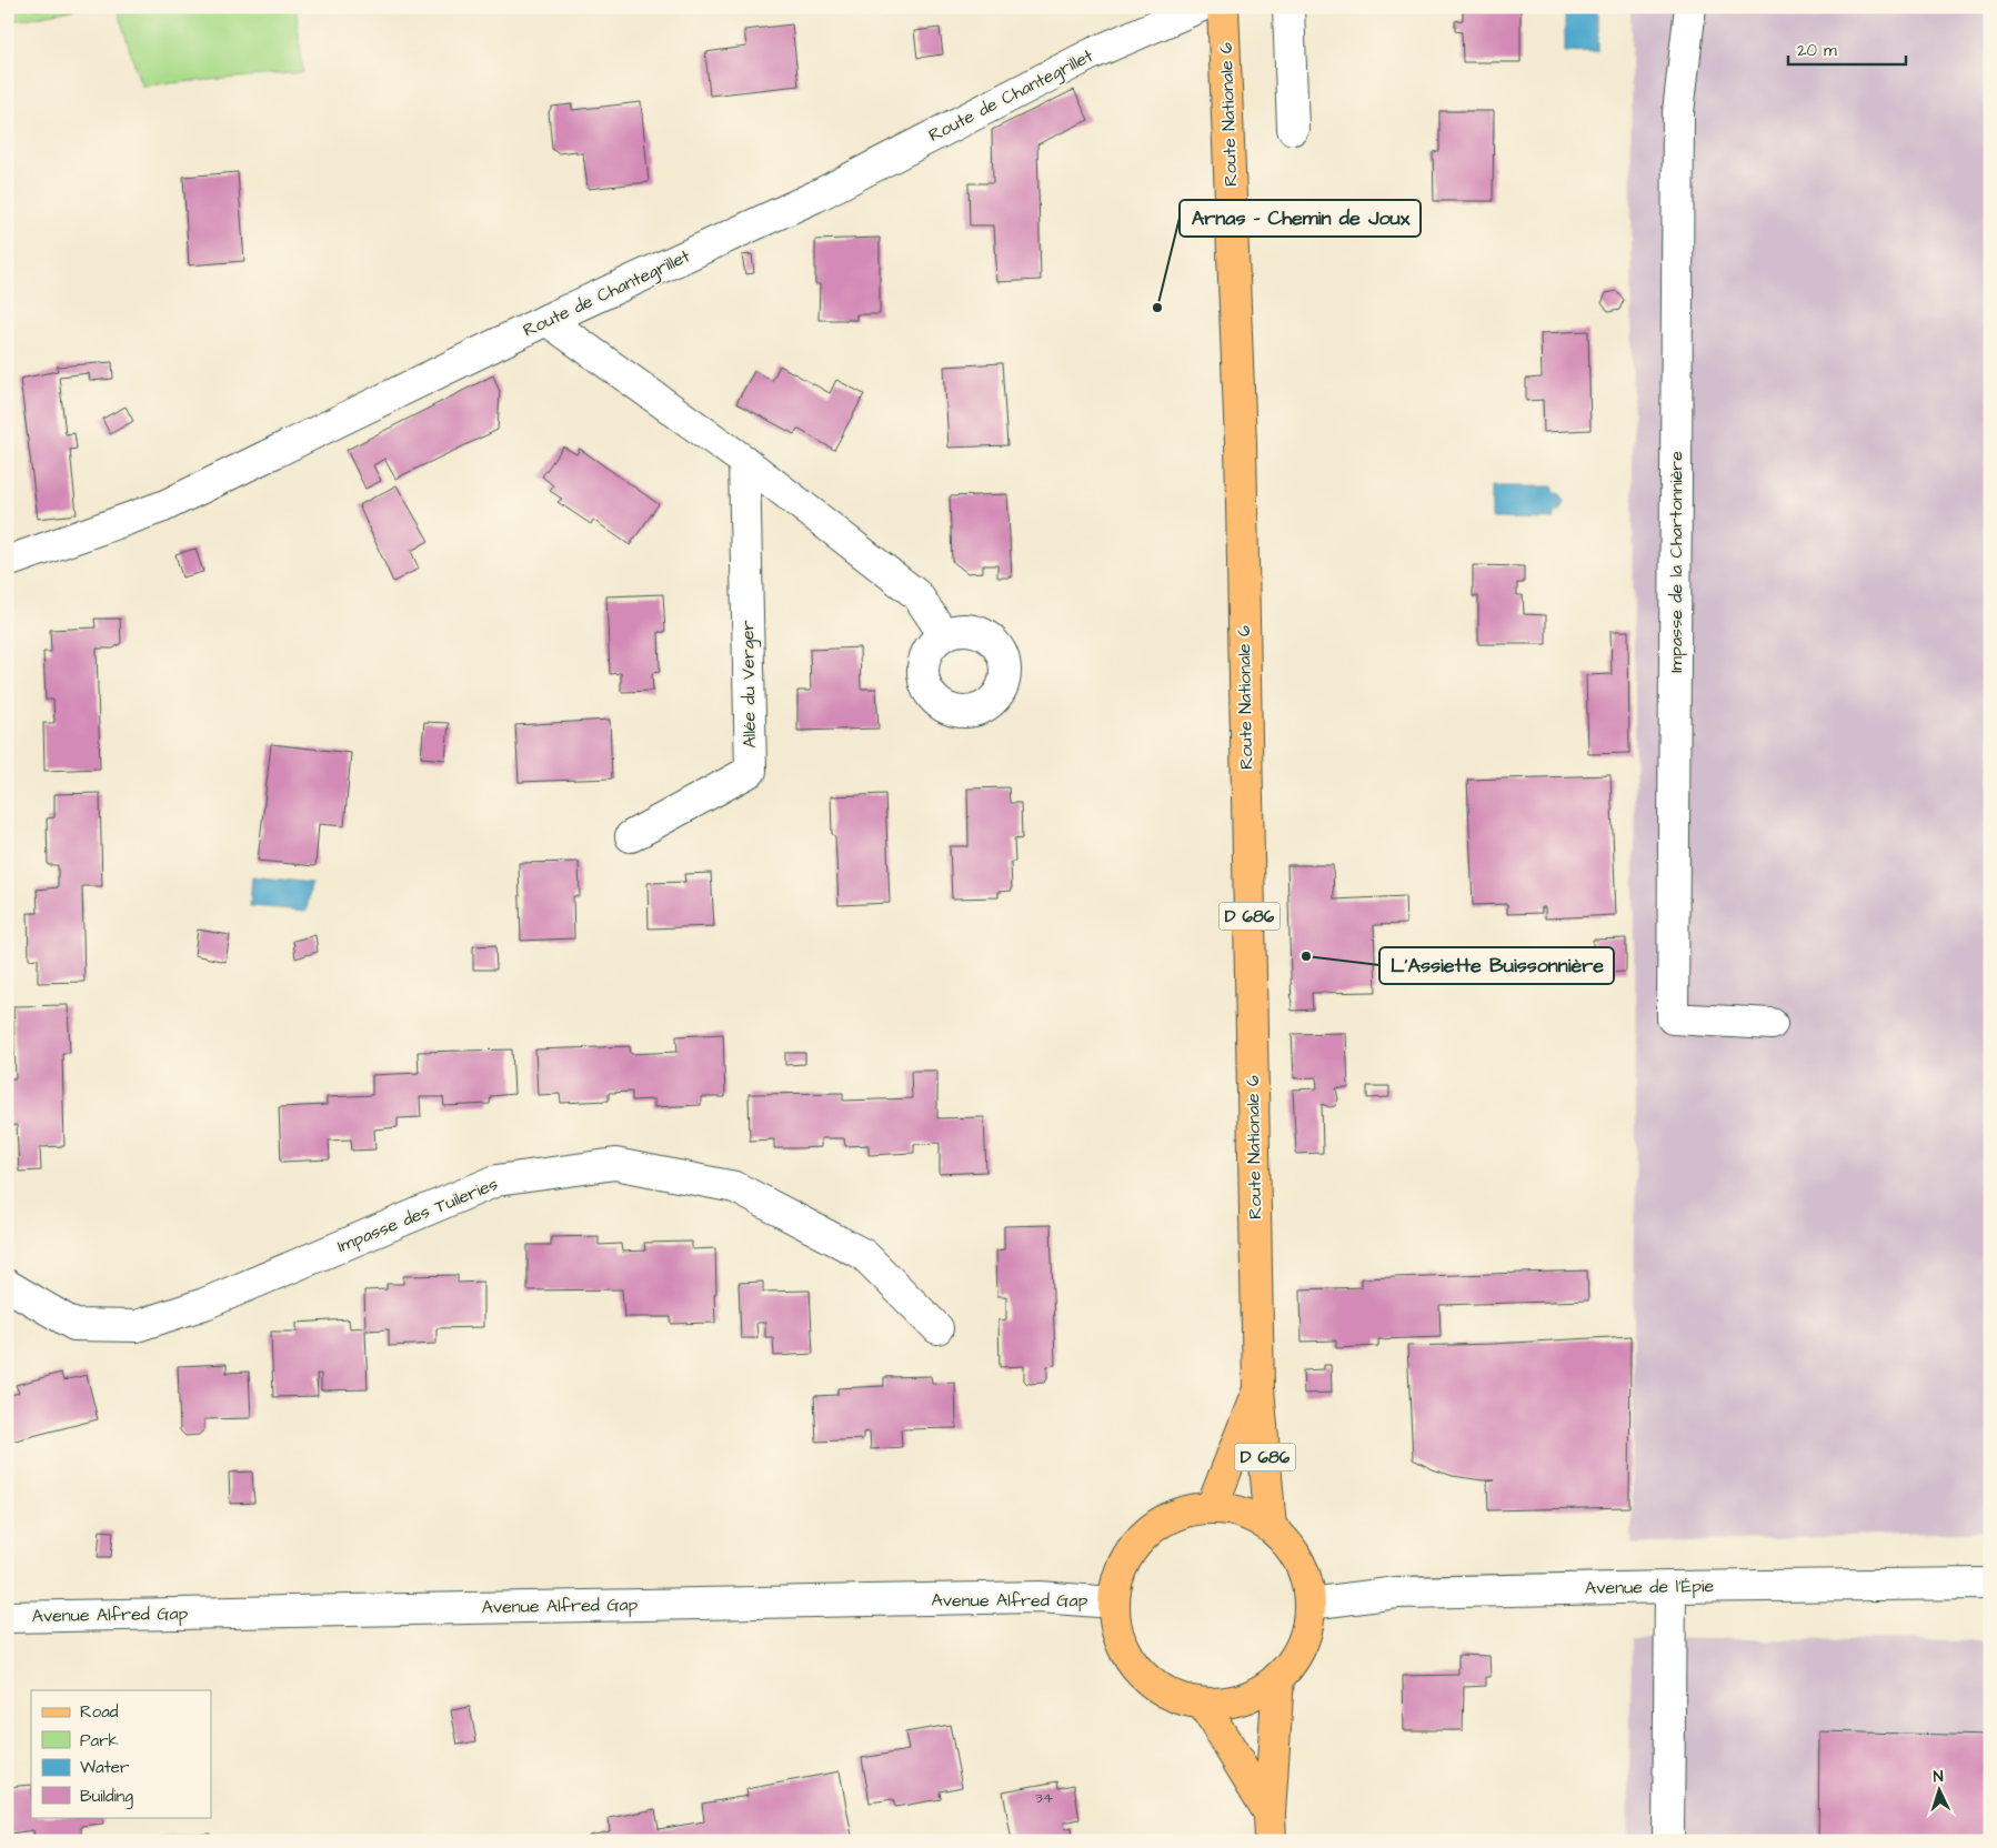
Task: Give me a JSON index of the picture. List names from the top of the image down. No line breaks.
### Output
{"streets":{"main road":["Route Nationale 6","D 686"],"street":["Route de Chantegrillet","Impasse de la Chartonnière","Allée du Verger","Impasse des Tuileries","Avenue de l'Épie","Avenue Alfred Gap"]},"crossings":[["Route Nationale 6","Avenue de l'Épie"],["Route Nationale 6","Avenue Alfred Gap"],["Avenue de l'Épie","Avenue Alfred Gap"]],"places":["Arnas - Chemin de Joux","L'Assiette Buissonnière"],"house_numbers":["34"],"legend":["Road","Park","Water","Building"],"scale_bar":"20 m","north":"top"}
